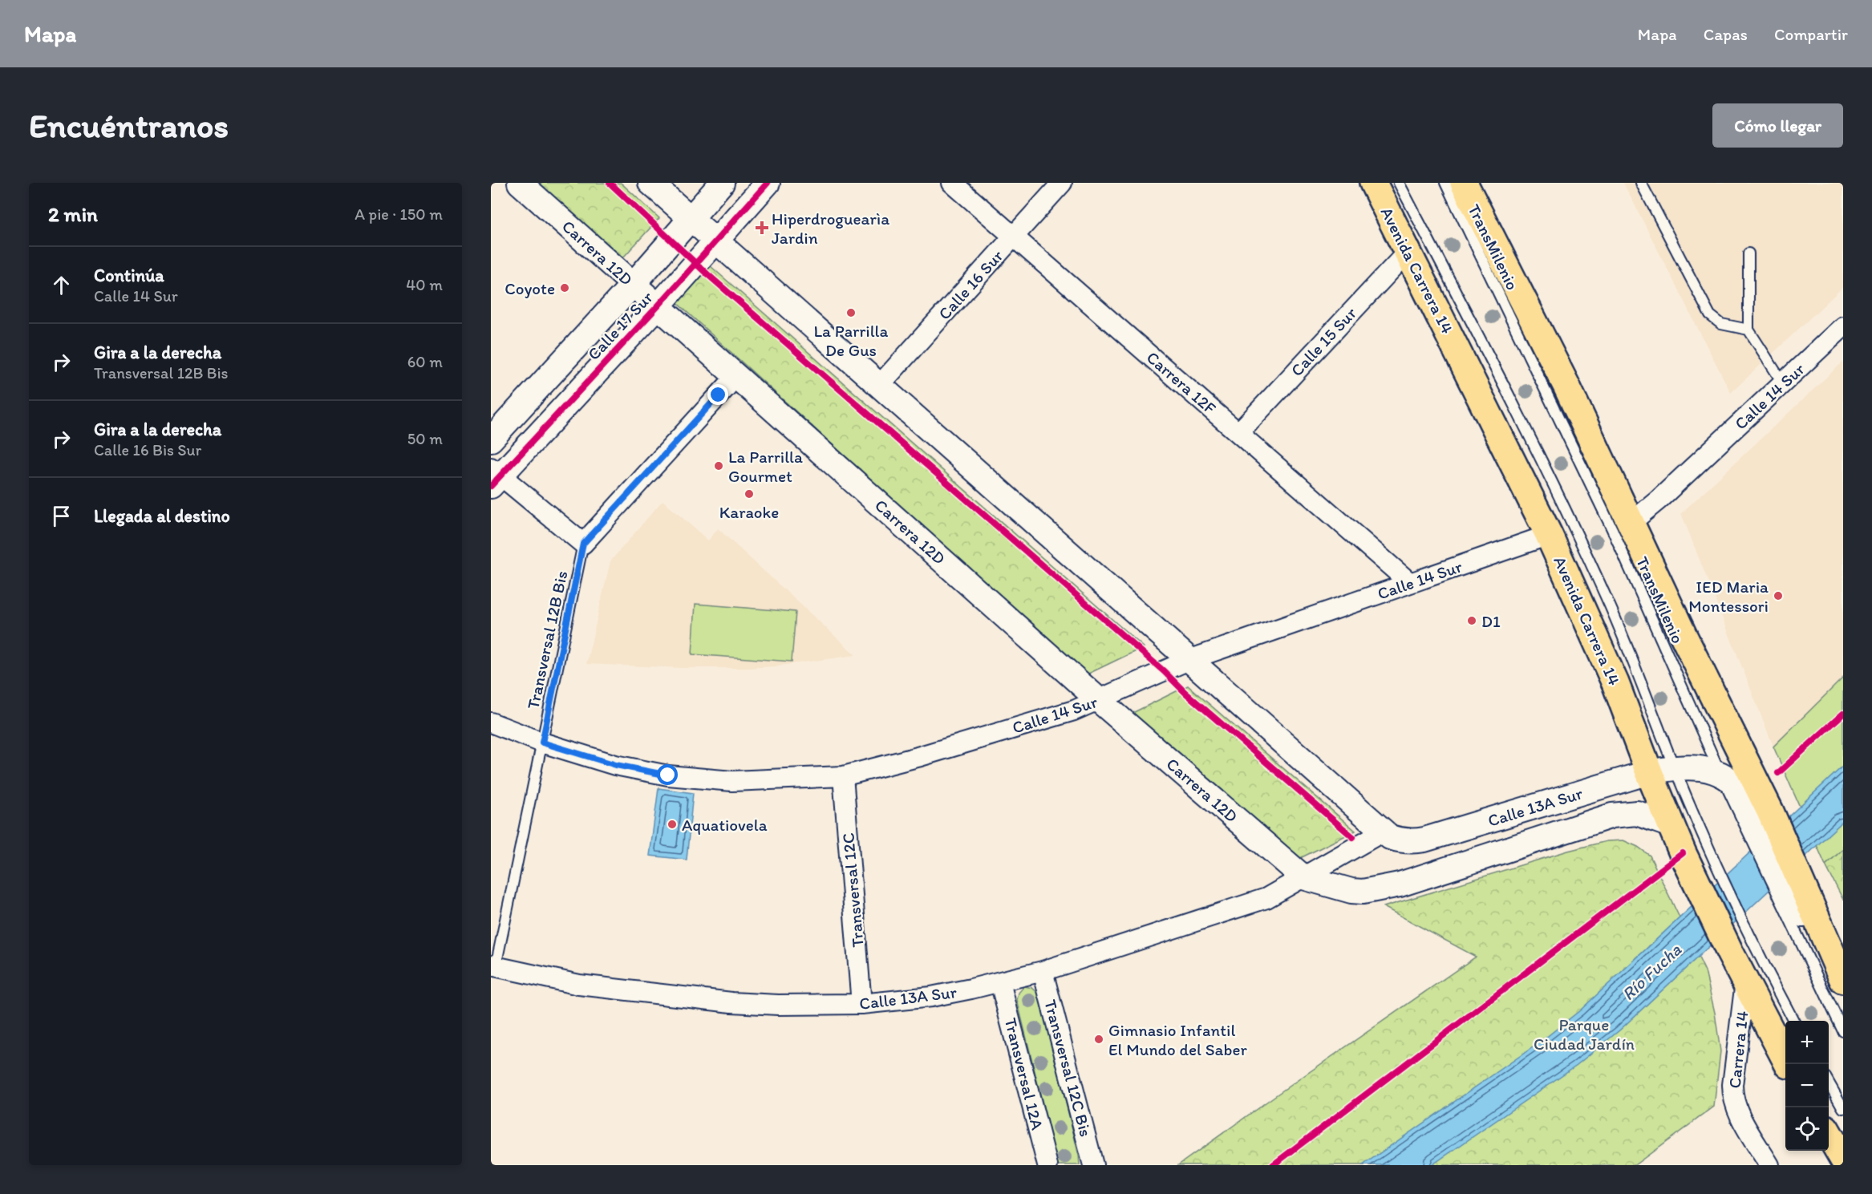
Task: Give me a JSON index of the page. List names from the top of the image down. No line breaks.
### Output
{"streets":{"main road":["Avenida Carrera 14"],"street":["Carrera 12D","Calle 16 Sur","Calle 17 Sur","Calle 15 Sur","Carrera 12F","Calle 14 Sur","Calle 13A Sur","Transversal 12C","Carrera 14","Transversal 12C Bis","Transversal 12A"],"lane":["TransMilenio","Transversal 12B Bis"]},"crossings":[["TransMilenio","Calle 13A Sur"],["Carrera 12D","Calle 17 Sur"],["Carrera 12D","Calle 14 Sur"],["Carrera 12D","Calle 13A Sur"],["Avenida Carrera 14","Calle 15 Sur"],["Avenida Carrera 14","Calle 14 Sur"],["Avenida Carrera 14","Calle 13A Sur"],["Avenida Carrera 14","Carrera 14"],["Calle 16 Sur","Carrera 12F"],["Calle 15 Sur","Carrera 12F"],["Carrera 12F","Calle 14 Sur"],["Calle 14 Sur","Transversal 12B Bis"],["Calle 14 Sur","Transversal 12C"],["Transversal 12B Bis","Calle 13A Sur"],["Calle 13A Sur","Transversal 12C"],["Calle 13A Sur","Transversal 12C Bis"],["Calle 13A Sur","Transversal 12A"]],"water":["Río Fucha"],"parks":["Parque Ciudad Jardín"],"places":{"health":["Hiperdroguearìa Jardin"],"other":["Coyote","La Parrilla De Gus","La Parrilla Gourmet","Karaoke","IED Maria Montessori","D1","Aquatiovela","Gimnasio Infantil El Mundo del Saber"]},"page":{"header":"Mapa","nav":["Mapa","Capas","Compartir"],"buttons":"Cómo llegar","title":"Encuéntranos","heading":["2 min","A pie · 150 m"],"list":[["Continúa","Calle 14 Sur","40 m"],["Gira a la derecha","Transversal 12B Bis","60 m"],["Gira a la derecha","Calle 16 Bis Sur","50 m"],"Llegada al destino"],"map_buttons":["+","−"]}}
